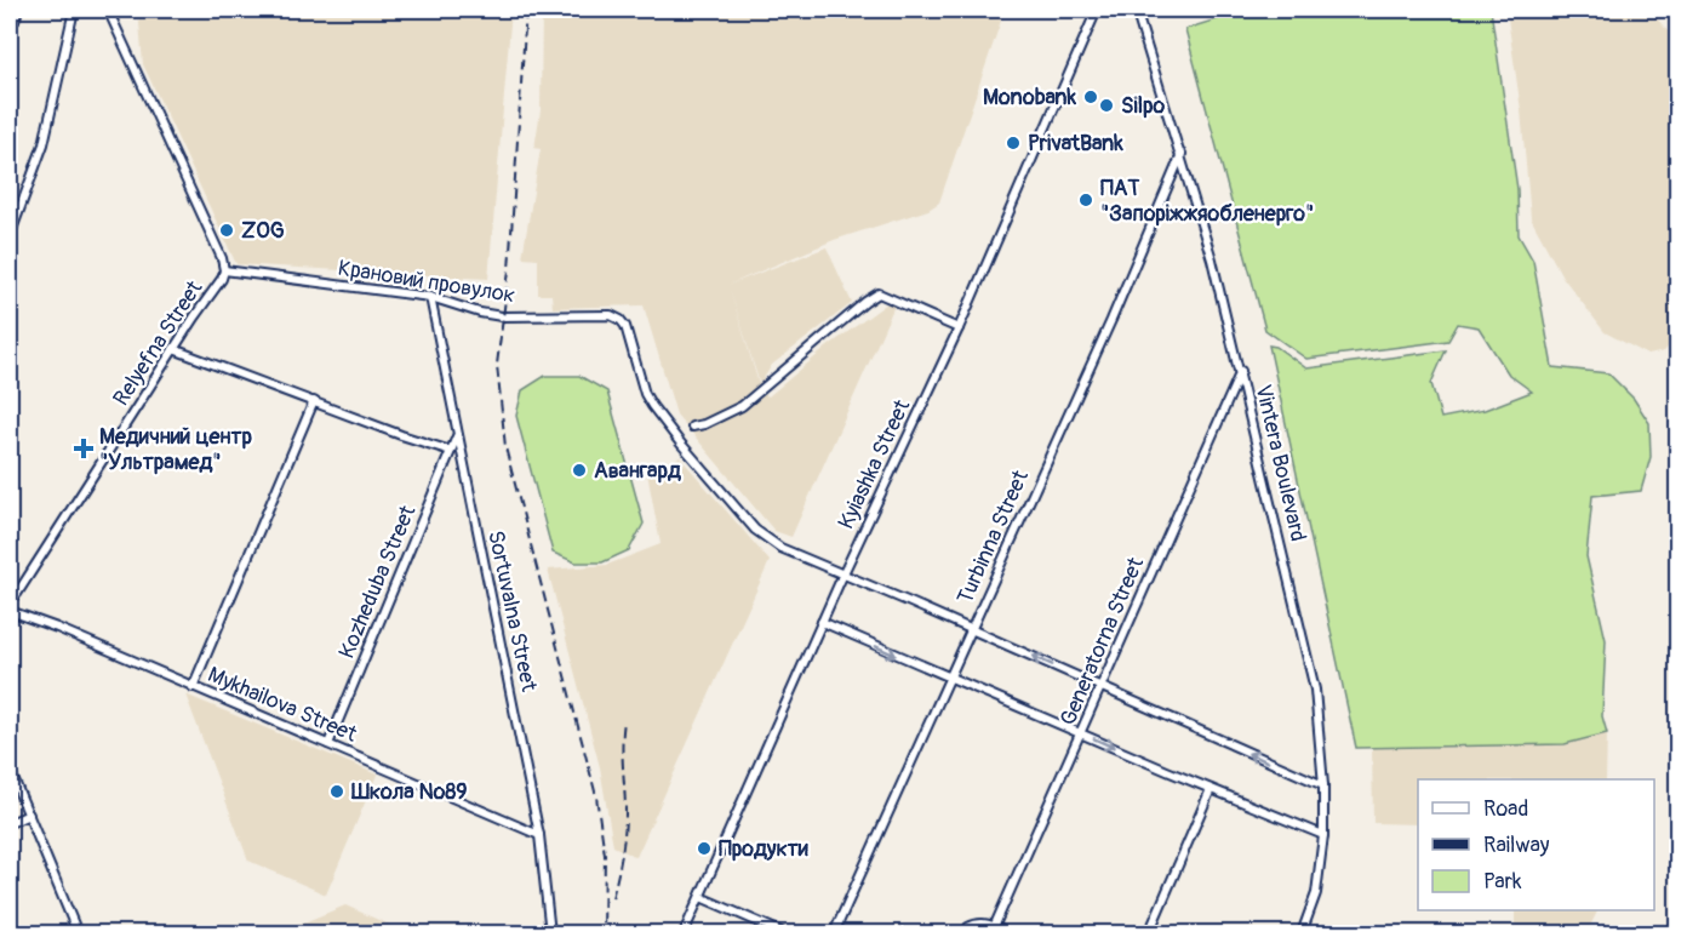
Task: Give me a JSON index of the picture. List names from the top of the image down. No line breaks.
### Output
{"streets":{"street":["Крановий провулок","Relyefna Street","Vintera Boulevard","Kyiashka Street","Turbinna Street","Kozheduba Street","Sortuvalna Street","Generatorna Street","Mykhailova Street"]},"crossings":[["Крановий провулок","Relyefna Street"],["Крановий провулок","Kyiashka Street"],["Крановий провулок","Sortuvalna Street"],["Vintera Boulevard","Turbinna Street"],["Vintera Boulevard","Generatorna Street"],["Kozheduba Street","Sortuvalna Street"],["Kozheduba Street","Mykhailova Street"],["Sortuvalna Street","Mykhailova Street"]],"places":{"other":["Monobank","Silpo","PrivatBank","ПАТ \"Запоріжжяобленерго\"","ZOG","Авангард","Школа №89","Продукти"],"health":["Медичний центр \"Ультрамед\""]},"legend":["Road","Railway","Park"]}
